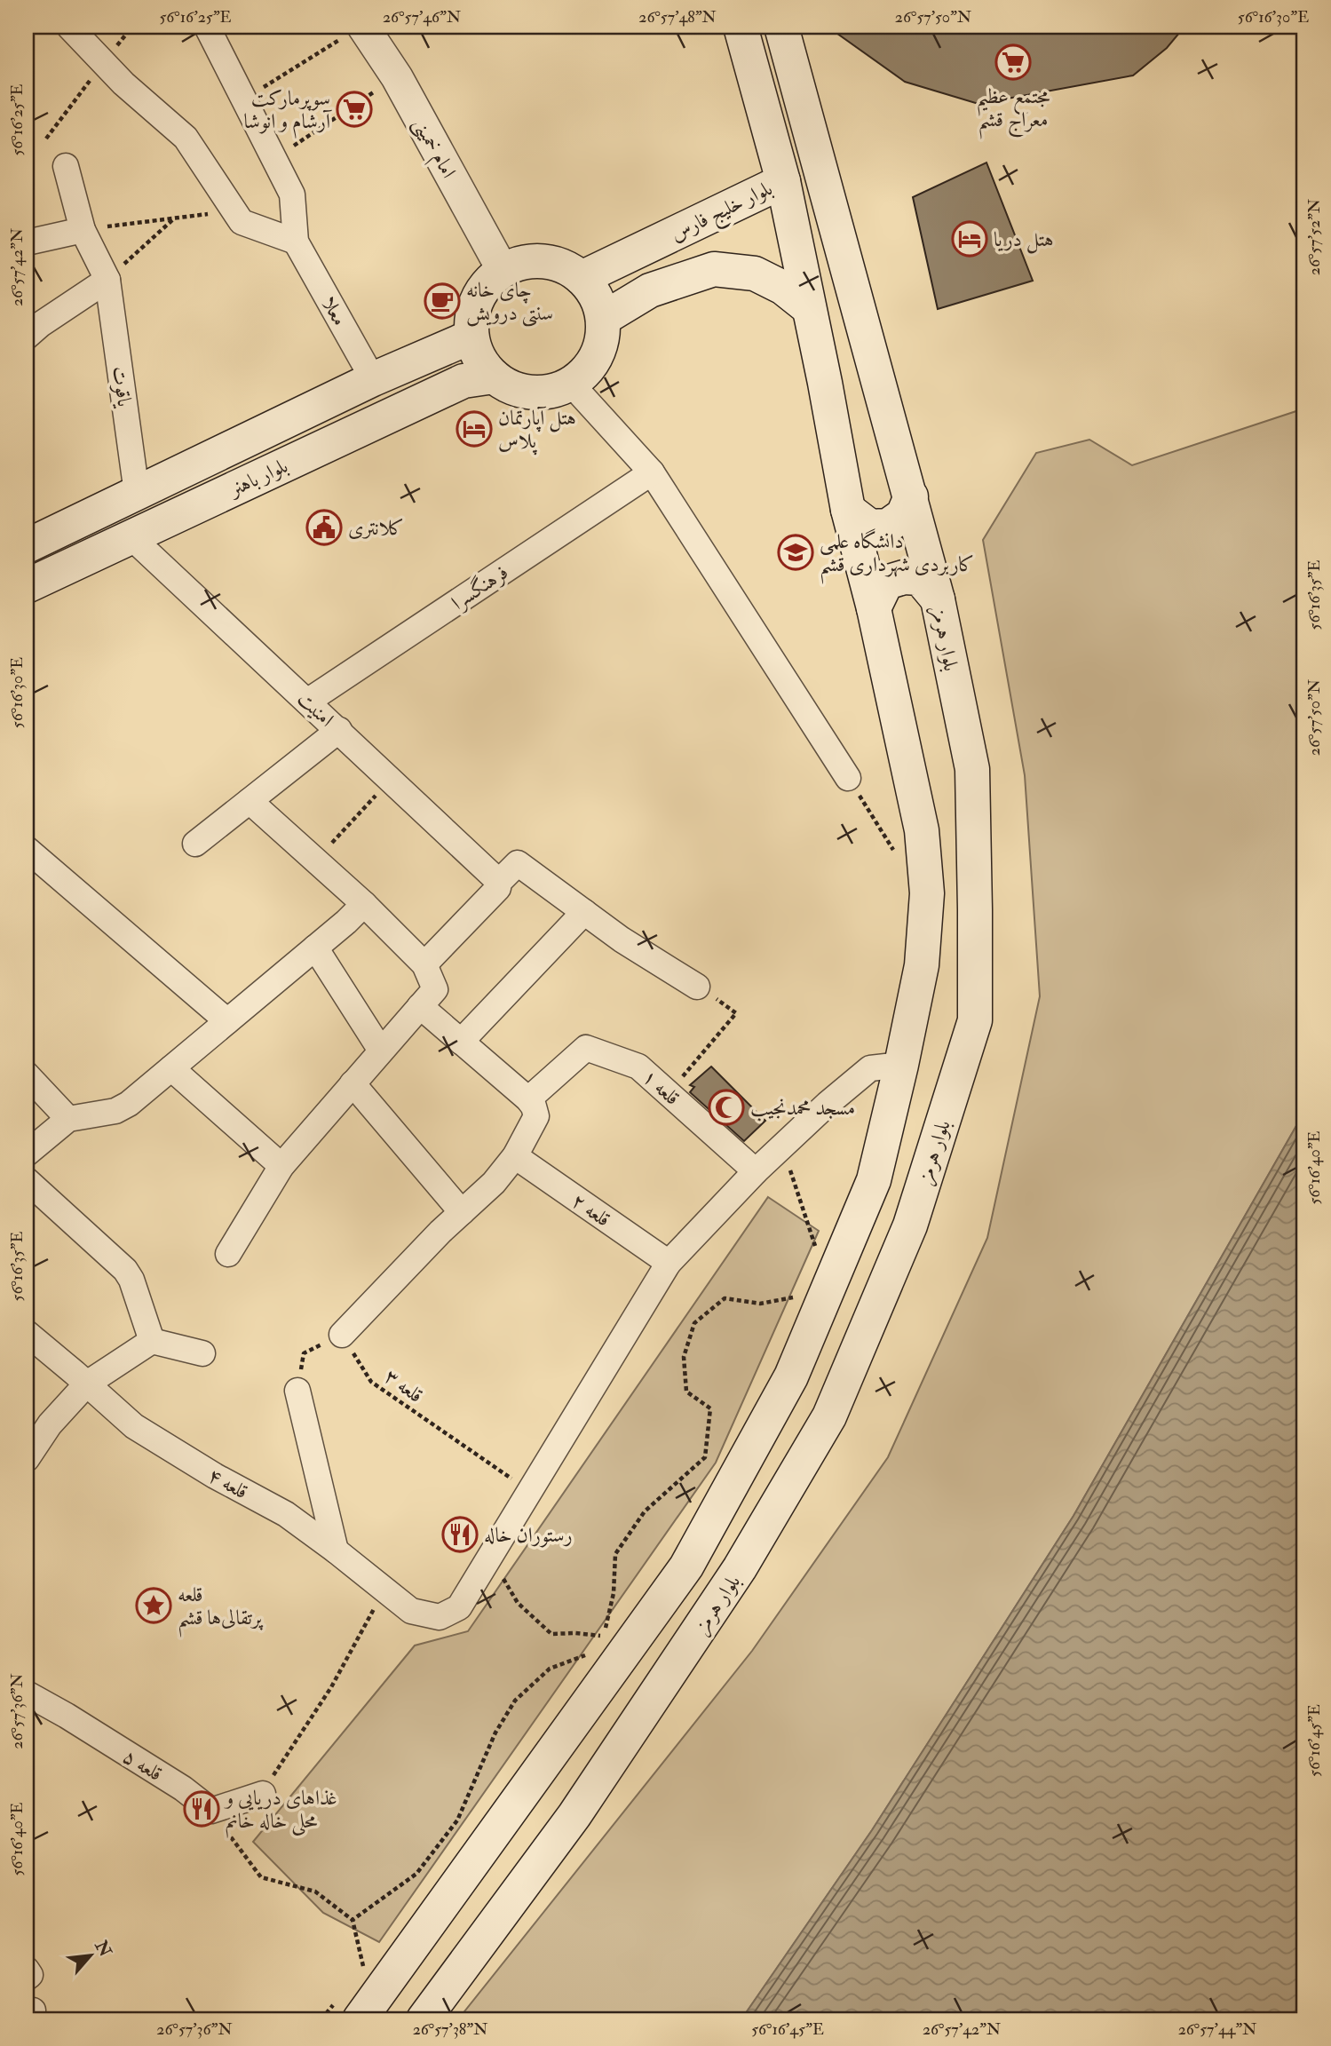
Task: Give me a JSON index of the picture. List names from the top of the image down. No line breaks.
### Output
{"streets":{"main road":["بلوار خلیج فارس","بلوار باهنر","بلوار هرمز"],"street":["امام خمینی","معلا","یاقوت","فرهنگسرا","امنیت","قلعه ۱","قلعه ۲","قلعه ۴","قلعه ۵"],"path":["قلعه ۳"]},"crossings":[["امام خمینی","بلوار خلیج فارس"],["امام خمینی","بلوار باهنر"],["بلوار خلیج فارس","بلوار باهنر"],["معلا","بلوار باهنر"],["یاقوت","بلوار باهنر"],["بلوار باهنر","امنیت"],["فرهنگسرا","امنیت"]],"places":{"supermarket":["مجتمع عظیم معراج قشم","سوپرمارکت آرشام و انوشا"],"hotel":["هتل دریا","هتل آپارتمان پلاس"],"cafe":["چای خانه سنتی درویش"],"public building":["کلانتری"],"school or university":["دانشگاه علمی کاربردی شهرداری قشم"],"mosque":["مسجد محمدنجیب"],"restaurant":["رستوران خاله","غذاهای دریایی و محلی خاله‌ خانم"],"place":["قلعه پرتقالی‌ها قشم"]},"north":"top right","coordinates":["56°16'25\"E","26°57'46\"N","26°57'48\"N","26°57'50\"N","56°16'30\"E","26°57'52\"N","26°57'42\"N","56°16'35\"E","56°16'40\"E","26°57'36\"N","56°16'45\"E","26°57'38\"N","26°57'44\"N"]}
